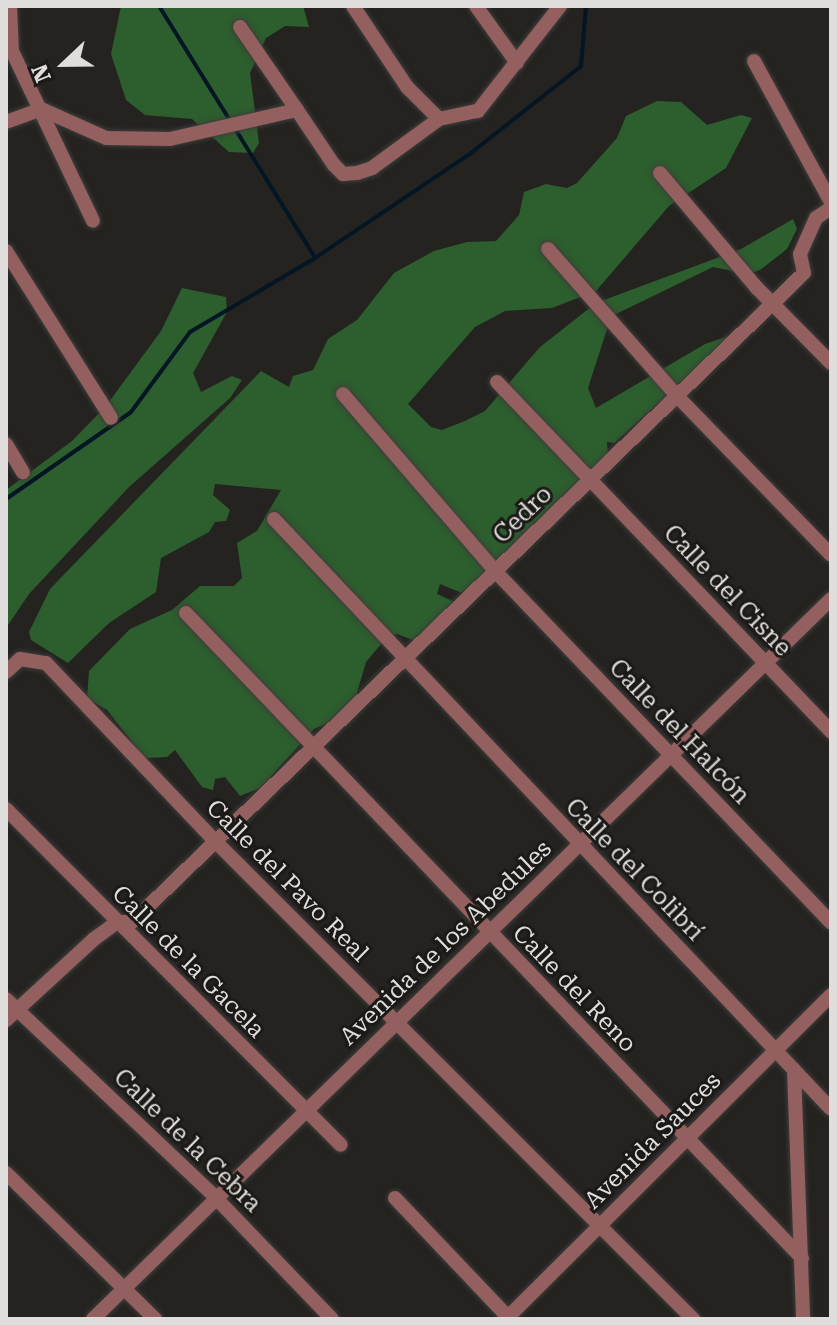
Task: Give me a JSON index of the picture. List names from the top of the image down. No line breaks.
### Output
{"streets":{"street":["Cedro","Calle del Cisne","Calle del Halcón","Calle del Colibrí","Calle del Pavo Real","Avenida de los Abedules","Calle de la Gacela","Calle del Reno","Calle de la Cebra","Avenida Sauces"]},"crossings":[["Cedro","Calle del Cisne"],["Cedro","Calle del Halcón"],["Cedro","Calle del Colibrí"],["Cedro","Calle del Pavo Real"],["Cedro","Calle de la Gacela"],["Cedro","Calle del Reno"],["Cedro","Calle de la Cebra"],["Calle del Cisne","Avenida de los Abedules"],["Calle del Halcón","Avenida de los Abedules"],["Calle del Colibrí","Avenida de los Abedules"],["Calle del Colibrí","Avenida Sauces"],["Calle del Pavo Real","Avenida de los Abedules"],["Calle del Pavo Real","Avenida Sauces"],["Avenida de los Abedules","Calle de la Gacela"],["Avenida de los Abedules","Calle del Reno"],["Avenida de los Abedules","Calle de la Cebra"],["Calle del Reno","Avenida Sauces"]],"north":"left"}
